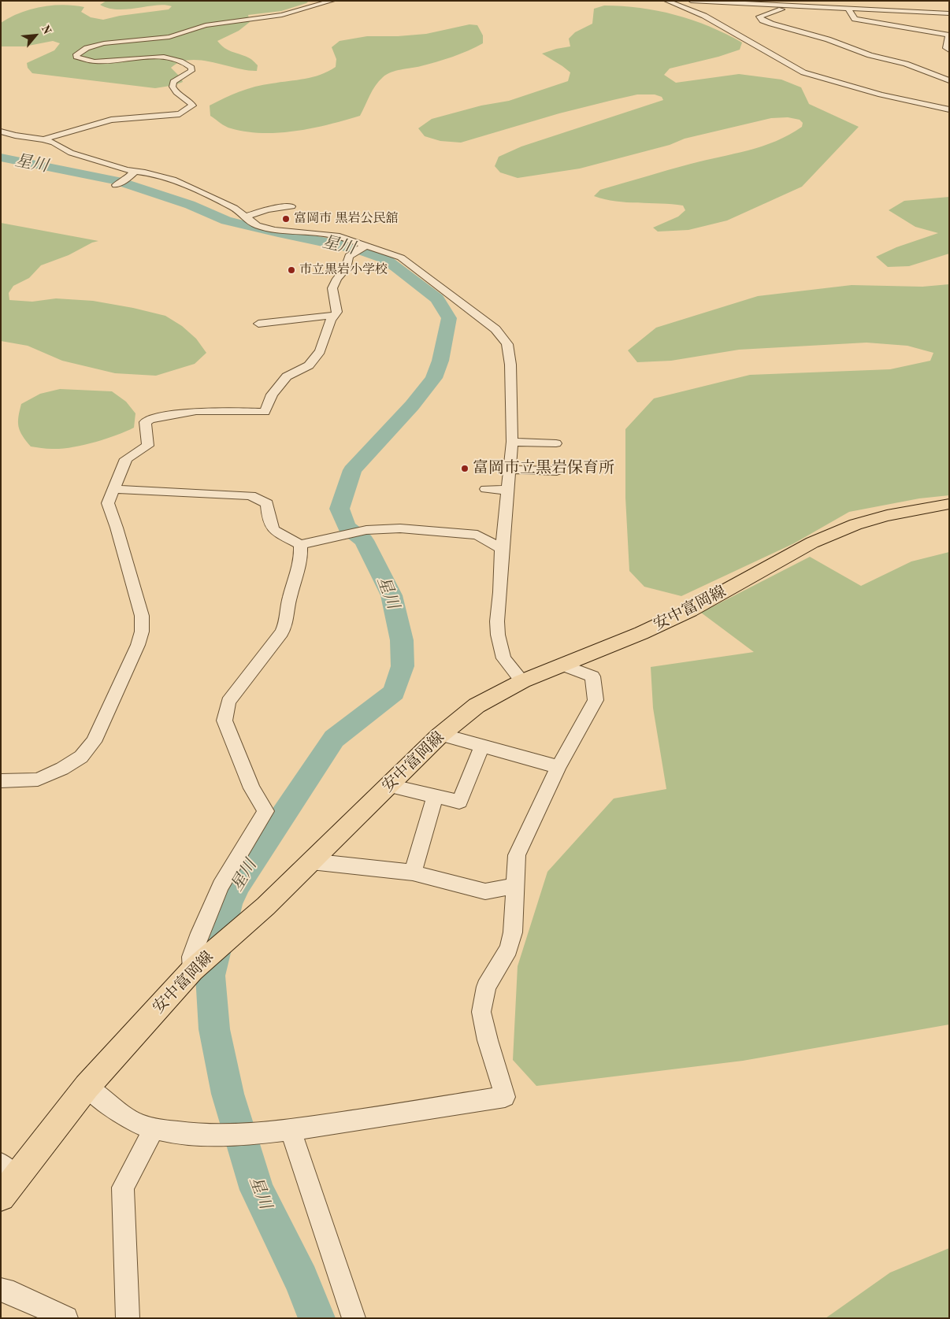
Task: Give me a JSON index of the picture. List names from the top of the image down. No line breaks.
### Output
{"streets":{"main road":["安中富岡線"]},"water":["星川"],"places":["富岡市 黒岩公民舘","市立黒岩小学校","富岡市立黒岩保育所"],"north":"top right"}
